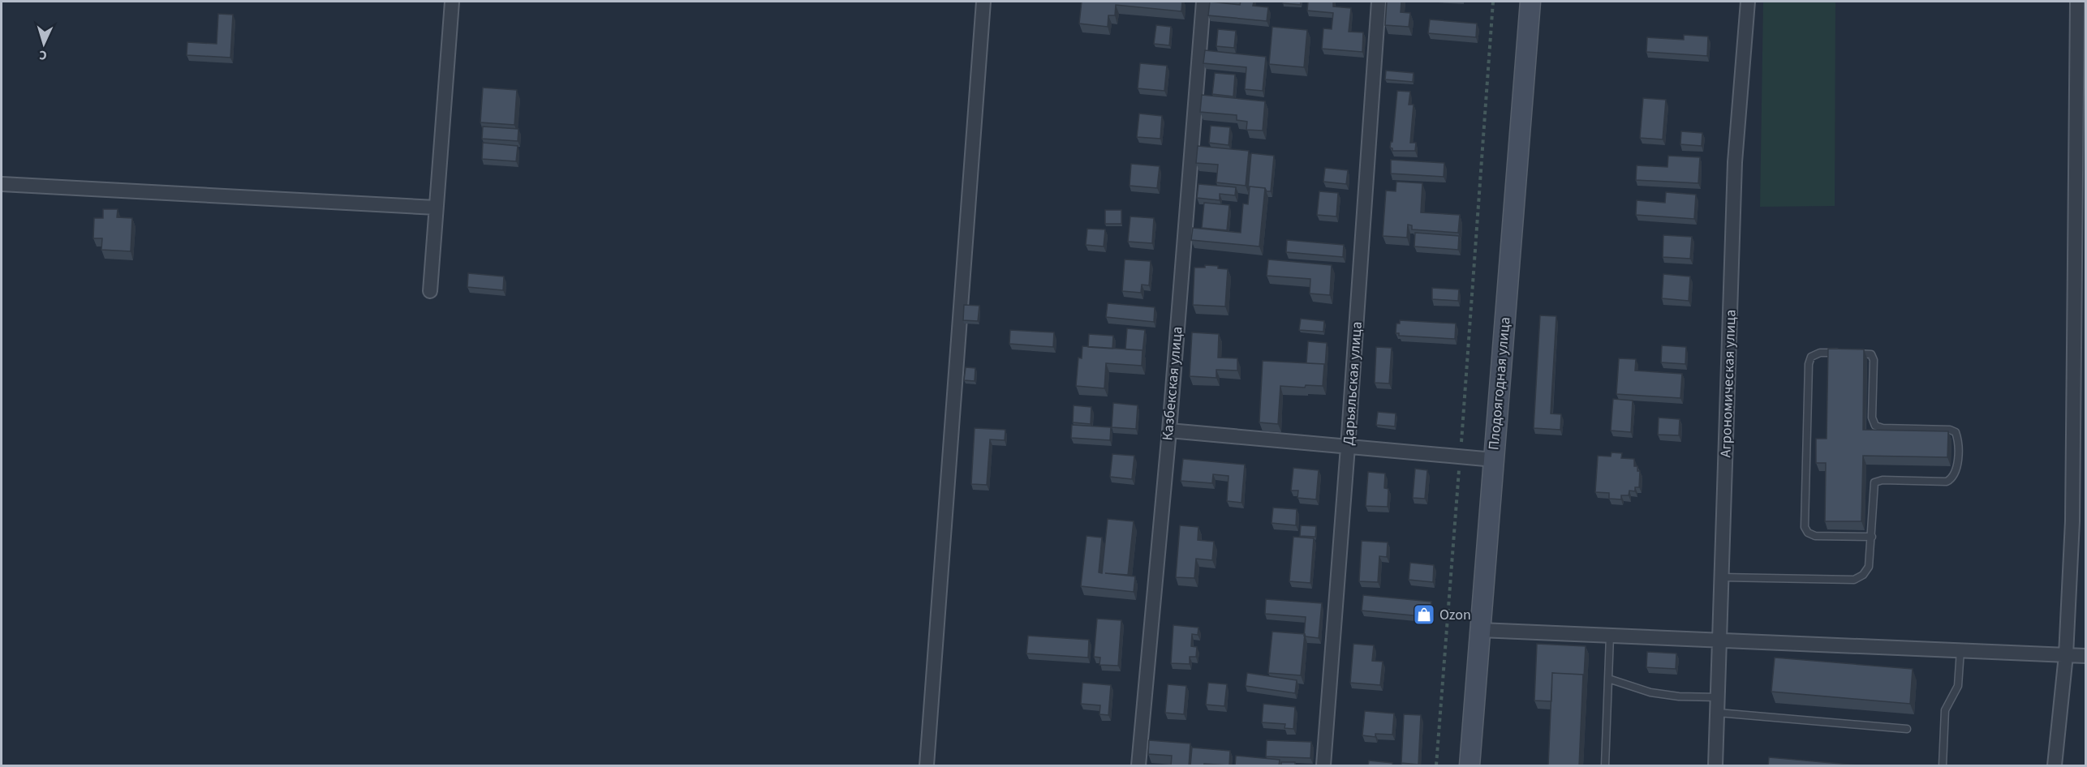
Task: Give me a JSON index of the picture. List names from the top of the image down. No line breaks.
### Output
{"streets":{"street":["Казбекская улица","Дарьяльская улица","Плодоягодная улица","Агрономическая улица"]},"places":{"shop":["Ozon"]},"north":"bottom"}
